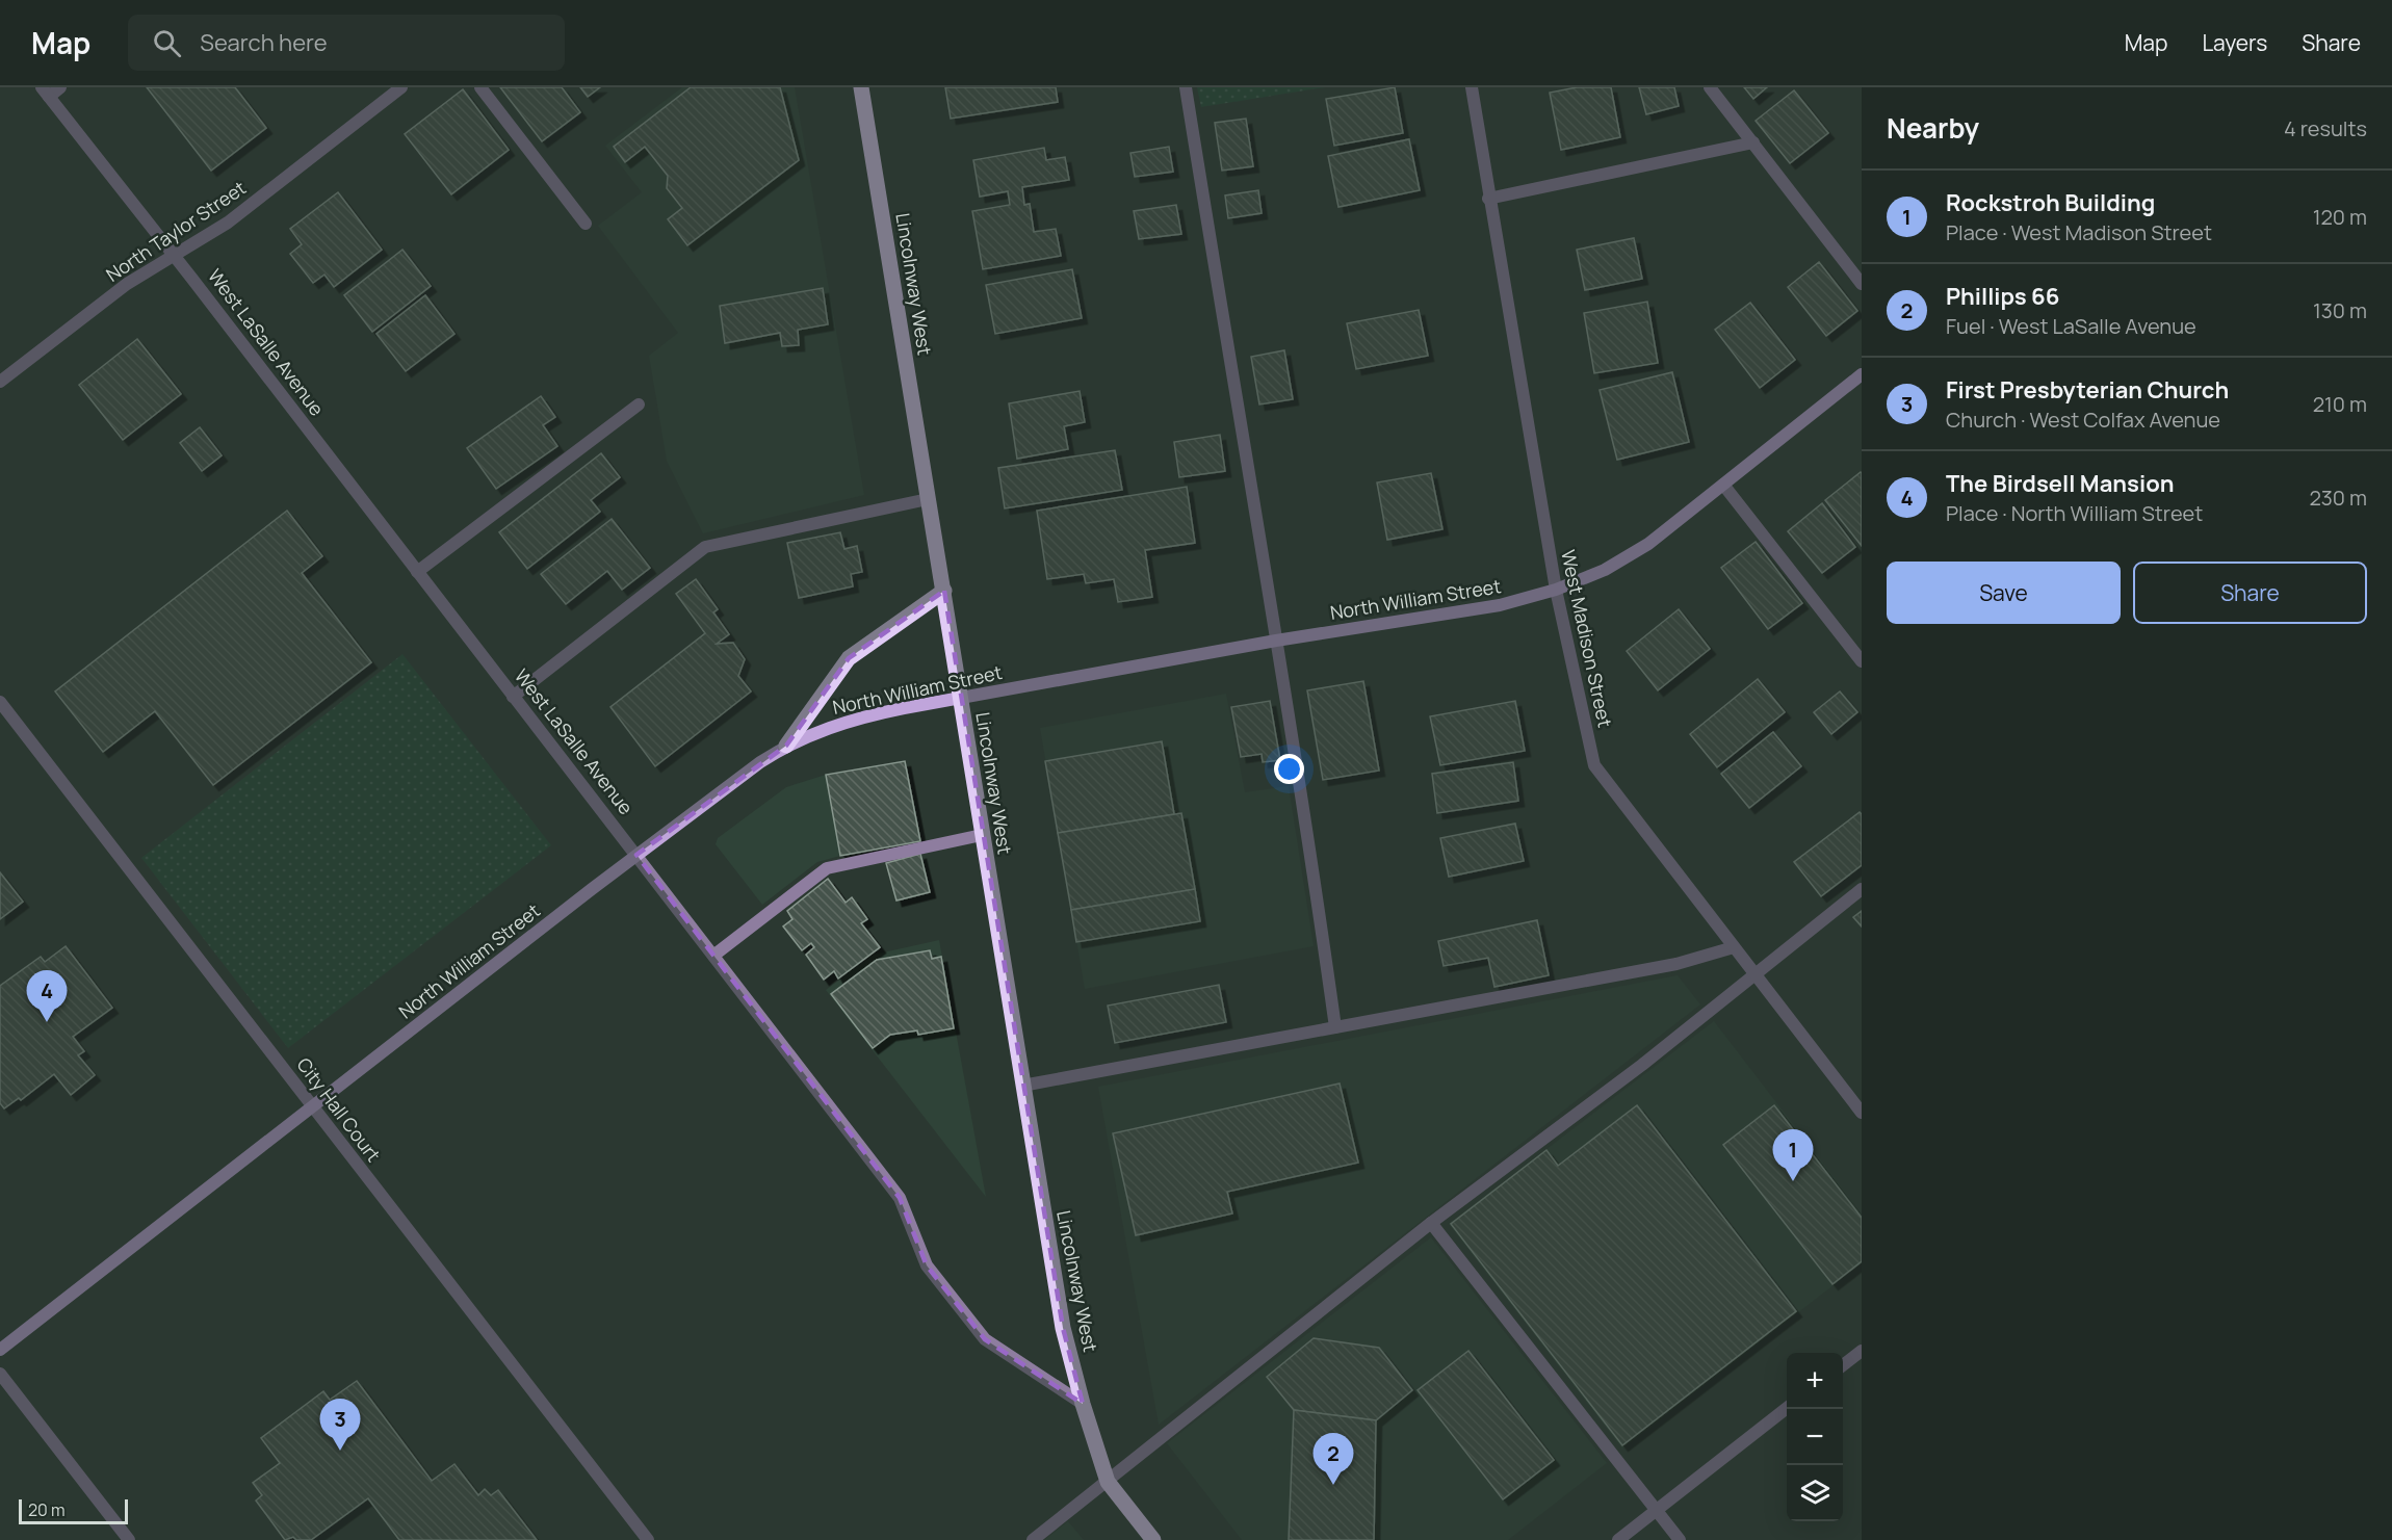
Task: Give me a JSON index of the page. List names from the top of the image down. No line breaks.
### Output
{"streets":{"main road":["Lincolnway West","North William Street"],"street":["North Taylor Street","West LaSalle Avenue","West Madison Street","City Hall Court"]},"crossings":[["North Taylor Street","West LaSalle Avenue"],["Lincolnway West","West LaSalle Avenue"],["Lincolnway West","North William Street"],["West LaSalle Avenue","North William Street"],["North William Street","West Madison Street"],["North William Street","City Hall Court"]],"scale_bar":"20 m","page":{"header":"Map","search":"Search here","nav":["Map","Layers","Share"],"heading":["Nearby","4 results"],"list":[{"mark":"1","name":"Rockstroh Building","note":"Place · West Madison Street","value":"120 m"},{"mark":"2","name":"Phillips 66","note":"Fuel · West LaSalle Avenue","value":"130 m"},{"mark":"3","name":"First Presbyterian Church","note":"Church · West Colfax Avenue","value":"210 m"},{"mark":"4","name":"The Birdsell Mansion","note":"Place · North William Street","value":"230 m"}],"buttons":["Save","Share"],"pins":["4","1","3","2"],"map_buttons":["+","−"],"scale":"20 m"}}
